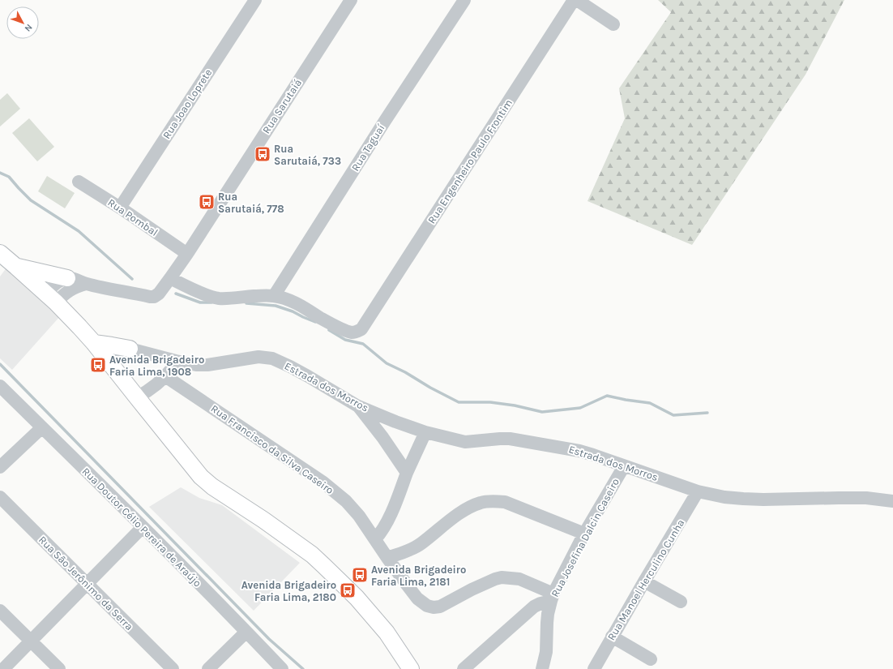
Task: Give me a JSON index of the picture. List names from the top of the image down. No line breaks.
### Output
{"streets":{"street":["Rua Joao Loprete","Rua Sarutaiá","Rua Taguaí","Rua Engenheiro Paulo Frontim","Rua Pombal","Estrada dos Morros","Rua Francisco da Silva Caseiro","Rua Doutor Célio Pereira de Araújo","Rua Josefina Dalcin Caseiro","Rua Manoel Herculino Cunha","Rua São Jerônimo da Serra"]},"crossings":[["Rua Joao Loprete","Rua Pombal"],["Rua Sarutaiá","Rua Engenheiro Paulo Frontim"],["Rua Sarutaiá","Rua Pombal"],["Rua Taguaí","Rua Engenheiro Paulo Frontim"],["Estrada dos Morros","Rua Josefina Dalcin Caseiro"],["Estrada dos Morros","Rua Manoel Herculino Cunha"],["Rua Francisco da Silva Caseiro","Rua Josefina Dalcin Caseiro"]],"places":{"bus stop":["Rua Sarutaiá, 733","Rua Sarutaiá, 778","Avenida Brigadeiro Faria Lima, 1908","Avenida Brigadeiro Faria Lima, 2181","Avenida Brigadeiro Faria Lima, 2180"]},"north":"bottom right"}
